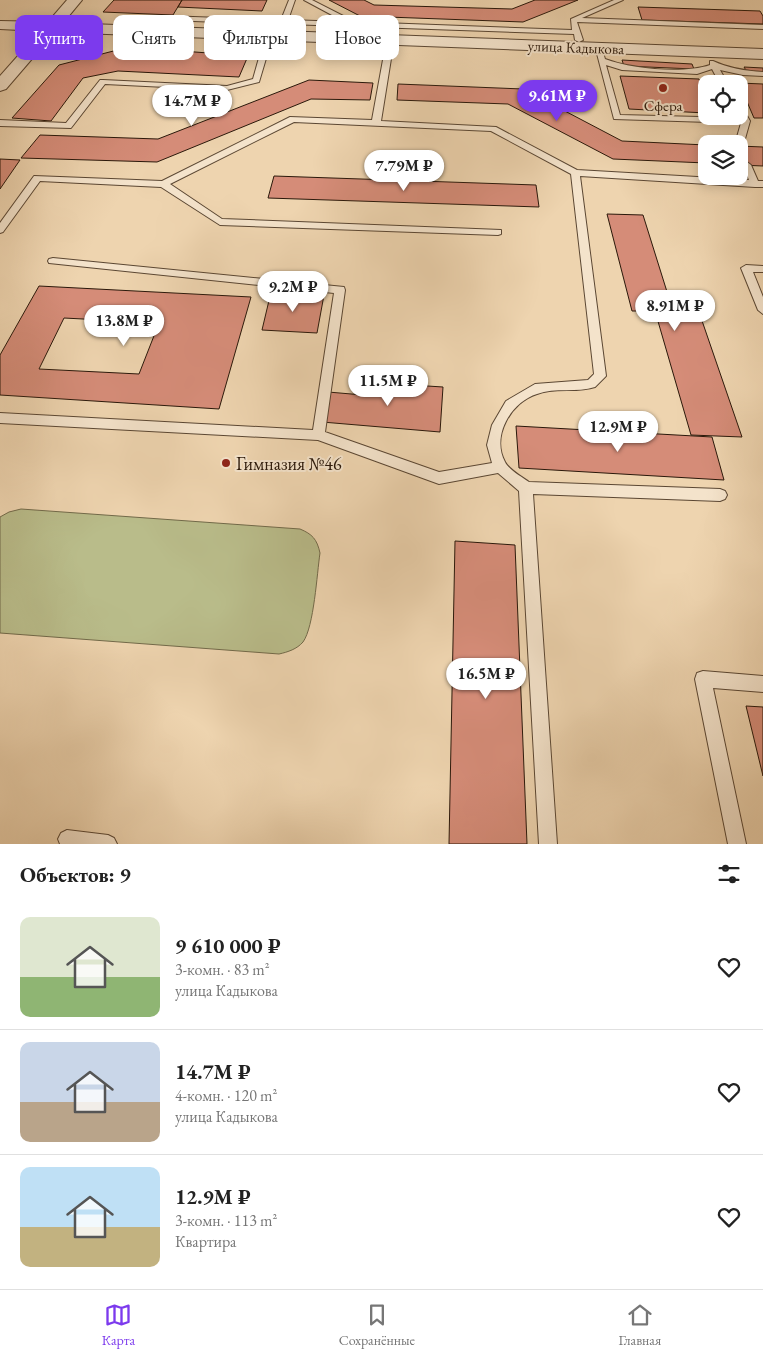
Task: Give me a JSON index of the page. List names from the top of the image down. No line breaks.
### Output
{"streets":{"street":["улица Кадыкова"]},"places":["Сфера","Гимназия №46"],"page":{"chip":["Купить","Снять","Фильтры","Новое"],"price":["9.61M ₽","14.7M ₽","7.79M ₽","9.2M ₽","8.91M ₽","13.8M ₽","11.5M ₽","12.9M ₽","16.5M ₽"],"heading":"Объектов: 9","list":[{"name":"9 610 000 ₽","note":"3-комн. · 83 m² · улица Кадыкова"},{"name":"14.7M ₽","note":"4-комн. · 120 m² · улица Кадыкова"},{"name":"12.9M ₽","note":"3-комн. · 113 m² · Квартира"}],"tabs":["Карта","Сохранённые","Главная"]}}
